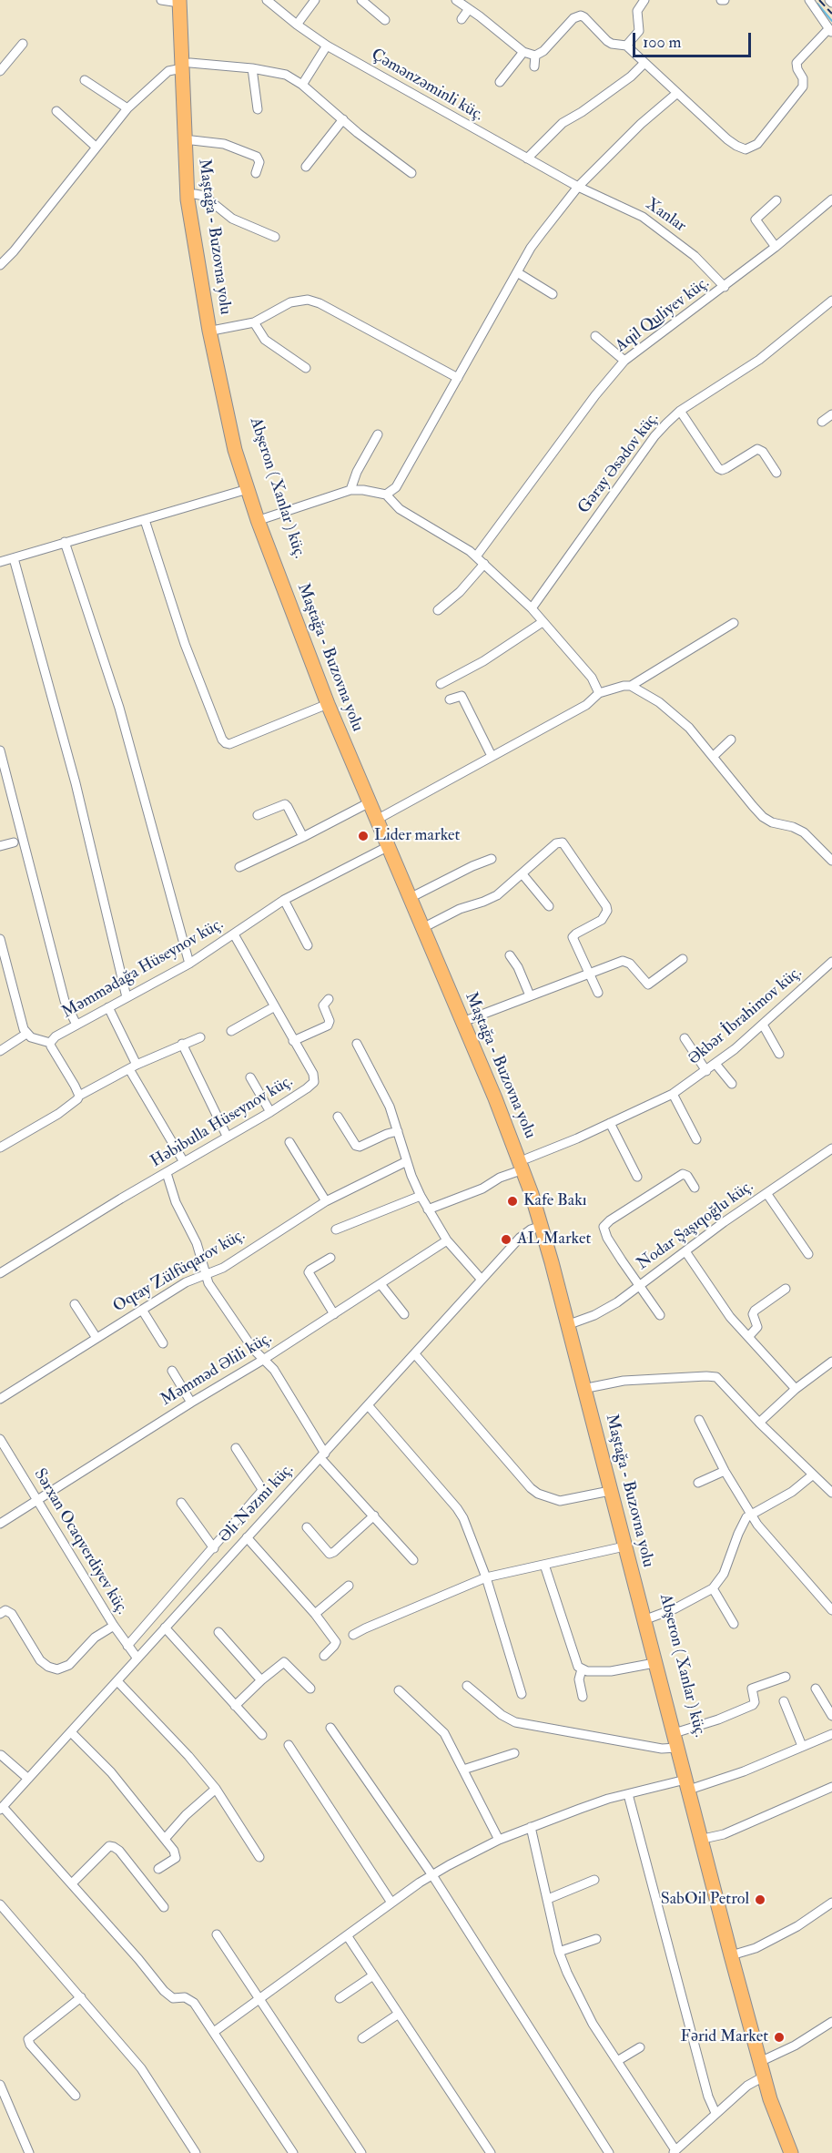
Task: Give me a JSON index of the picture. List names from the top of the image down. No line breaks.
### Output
{"streets":{"main road":["Maştağa - Buzovna yolu","Abşeron ( Xanlar ) küç."],"street":["Çəmənzəminli küç.","Xanlar","Aqil Quliyev küç.","Gəray Əsədov küç.","Məmmədağa Hüseynov küç.","Əkbər İbrahimov küç.","Həbibulla Hüseynov küç.","Nodar Şaşıqoğlu küç.","Oqtay Zülfüqarov küç.","Məmməd Əlili küç.","Əli Nəzmi küç.","Sərxan Ocaqverdiyev küç."]},"crossings":[["Çəmənzəminli küç.","Xanlar"],["Xanlar","Aqil Quliyev küç."],["Maştağa - Buzovna yolu","Abşeron ( Xanlar ) küç."],["Maştağa - Buzovna yolu","Məmmədağa Hüseynov küç."],["Maştağa - Buzovna yolu","Əkbər İbrahimov küç."],["Maştağa - Buzovna yolu","Əli Nəzmi küç."],["Abşeron ( Xanlar ) küç.","Əkbər İbrahimov küç."],["Abşeron ( Xanlar ) küç.","Nodar Şaşıqoğlu küç."],["Abşeron ( Xanlar ) küç.","Əli Nəzmi küç."],["Məmmədağa Hüseynov küç.","Həbibulla Hüseynov küç."],["Məmməd Əlili küç.","Sərxan Ocaqverdiyev küç."],["Əli Nəzmi küç.","Sərxan Ocaqverdiyev küç."]],"places":["Lider market","Kafe Bakı","AL Market","SabOil Petrol","Fərid Market"],"scale_bar":"100 m"}
